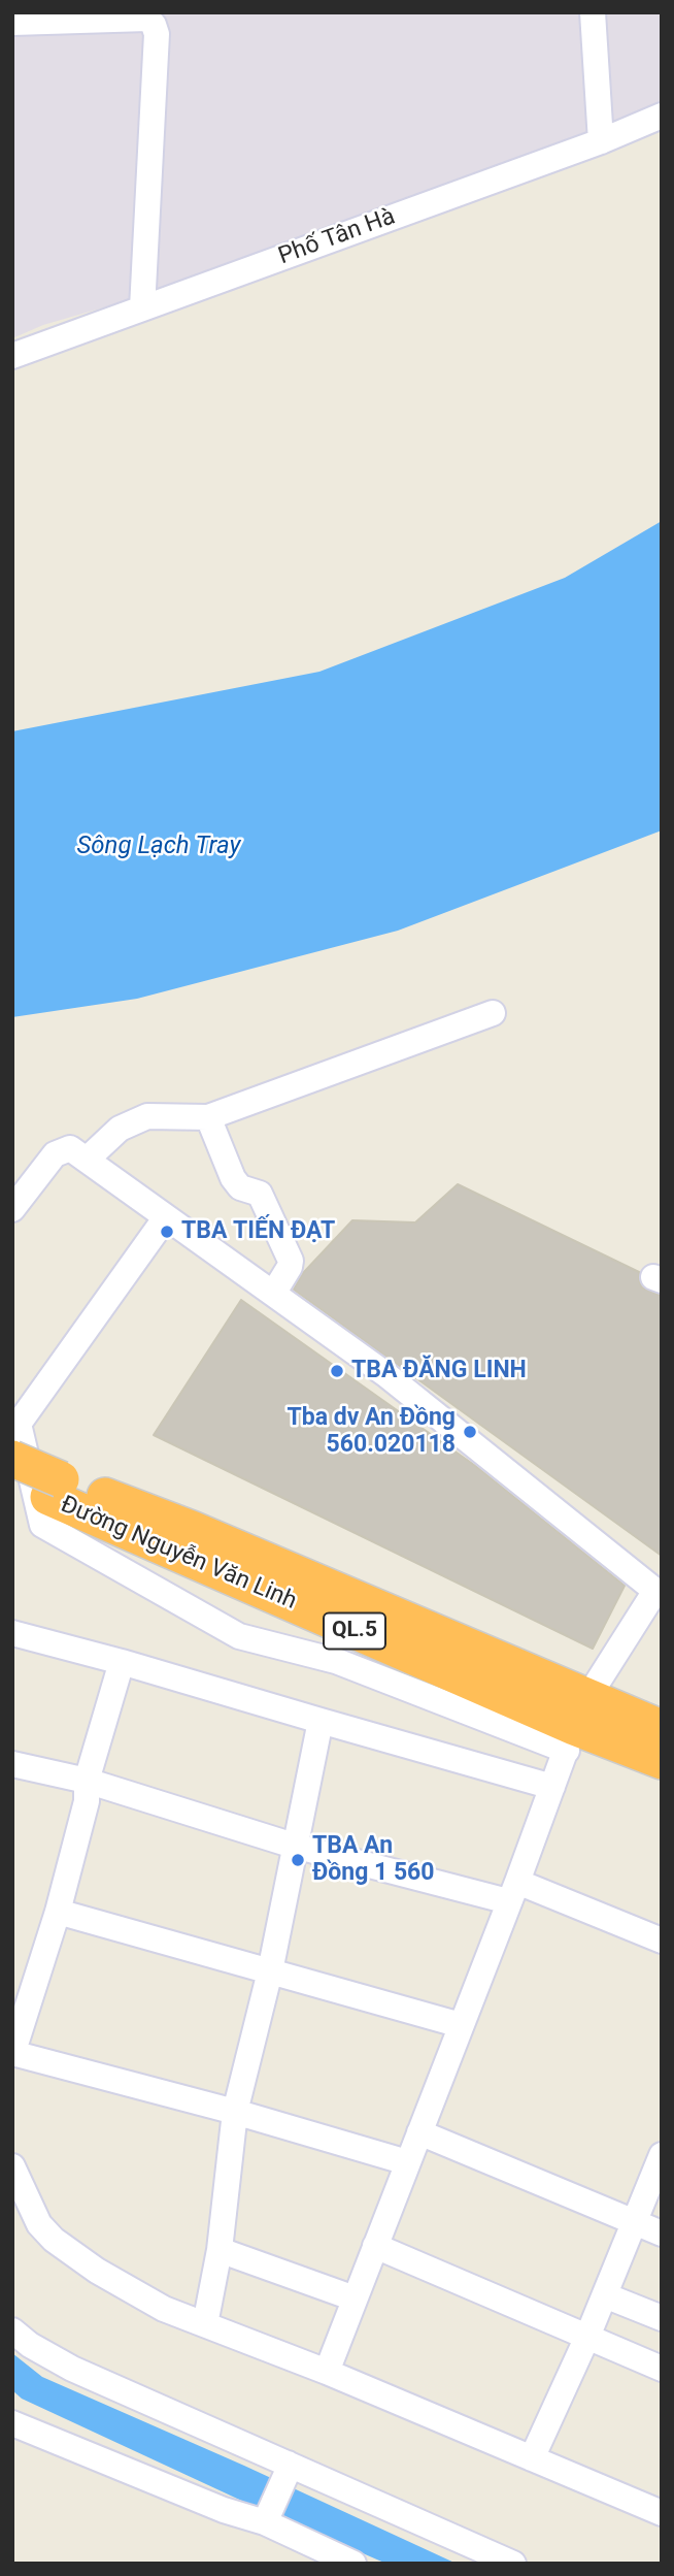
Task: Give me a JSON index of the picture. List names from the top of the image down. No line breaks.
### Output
{"streets":{"highway":["Đường Nguyễn Văn Linh","QL.5"],"street":["Phố Tân Hà"]},"water":["Sông Lạch Tray"],"places":["TBA TIẾN ĐẠT","TBA ĐĂNG LINH","Tba dv An Đồng 560.020118","TBA An Đồng 1 560"]}
